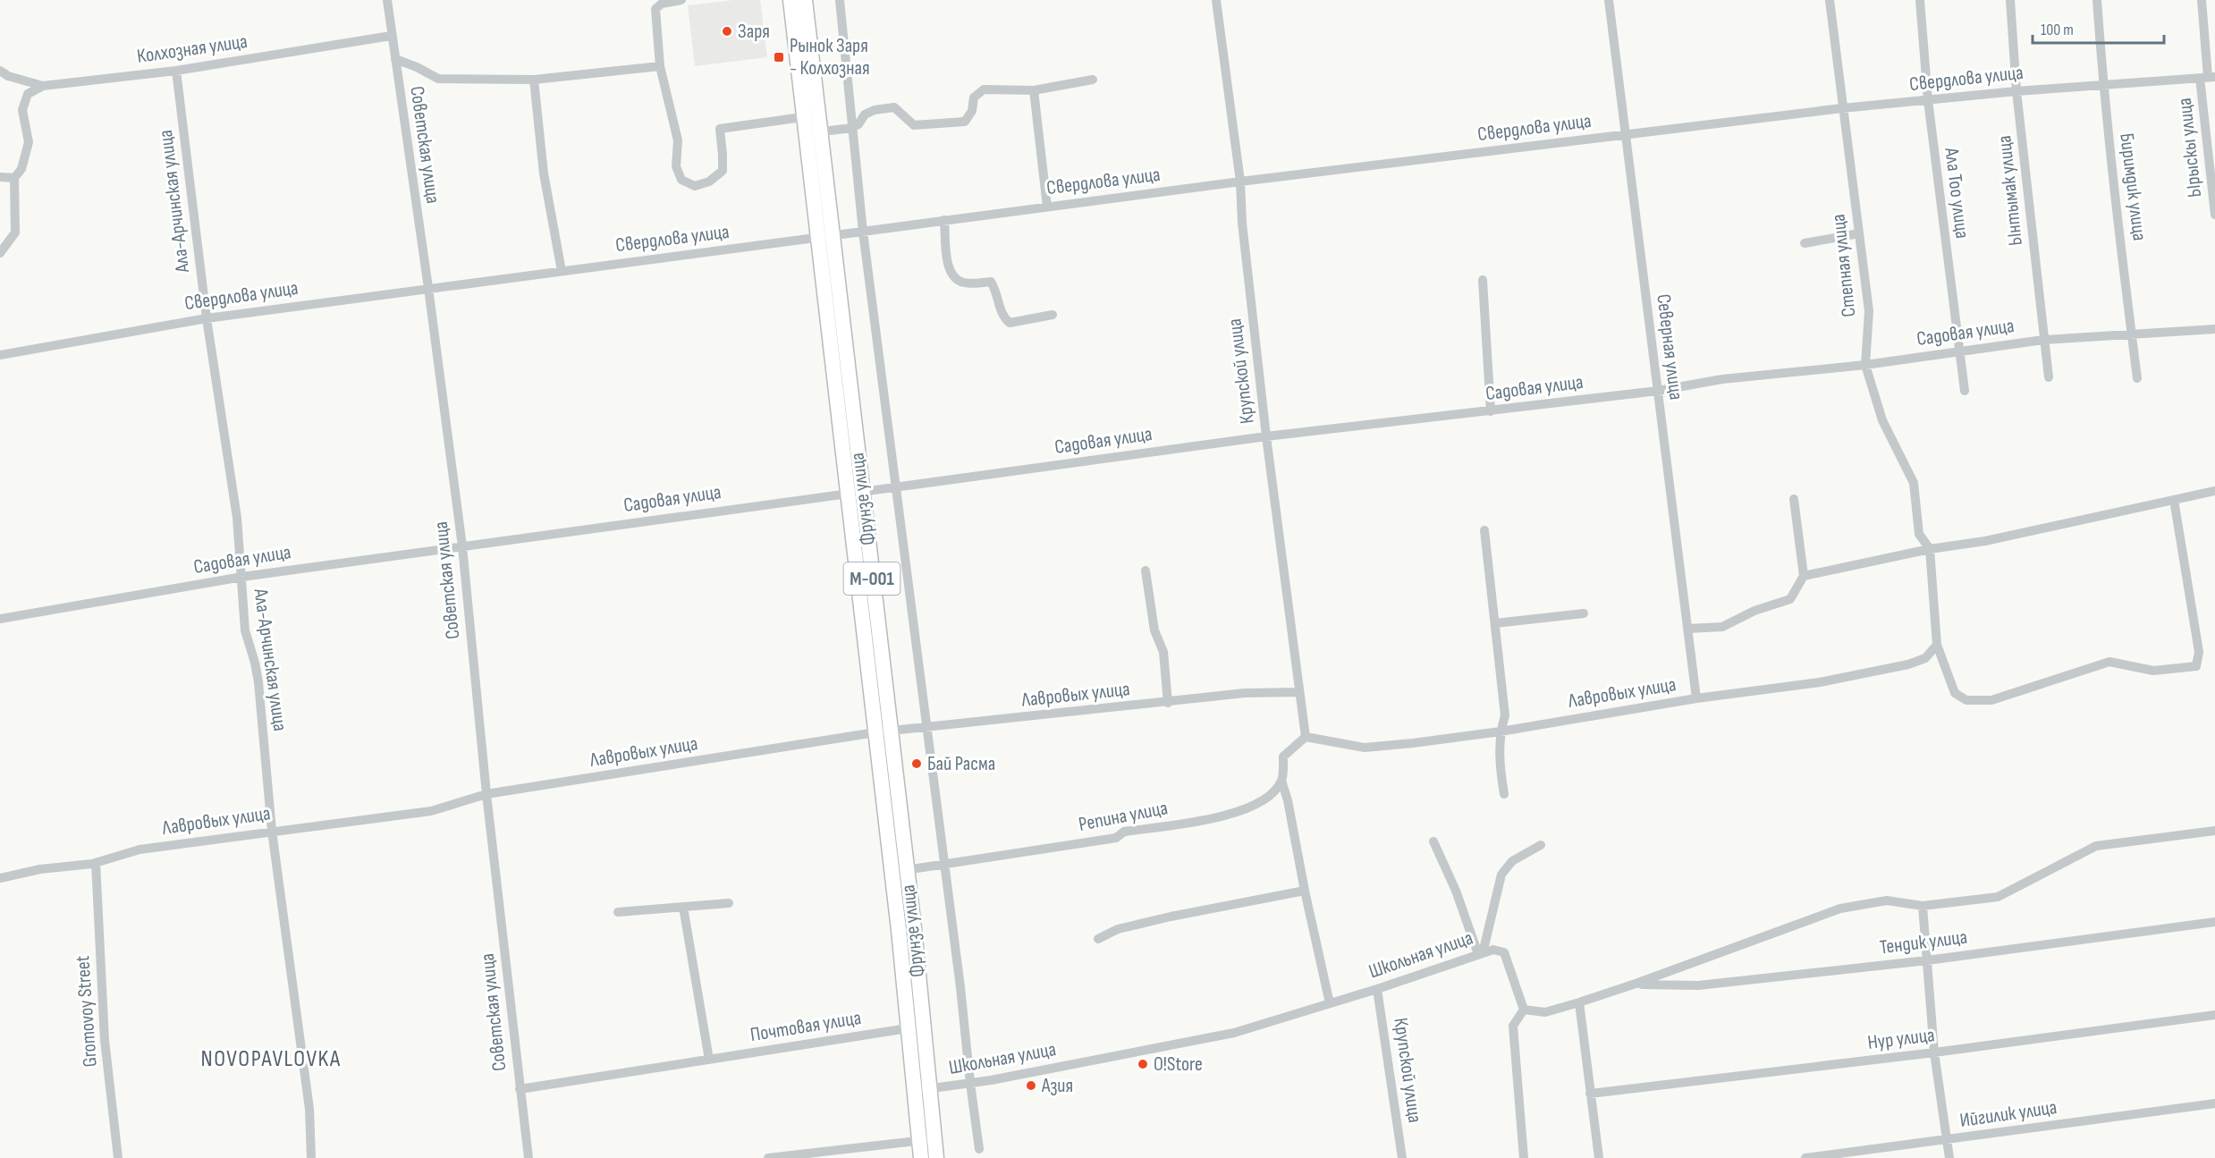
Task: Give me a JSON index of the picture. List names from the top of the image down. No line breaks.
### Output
{"streets":{"main road":["Фрунзе улица","M-001"],"street":["Колхозная улица","Свердлова улица","Советская улица","Ырыскы улица","Биримдик улица","Ынтымак улица","Ала Тоо улица","Ала-Арчинская улица","Степная улица","Садовая улица","Северная улица","Крупской улица","Лавровых улица","Репина улица","Тендик улица","Школьная улица","Gromovoy Street","Почтовая улица","Нур улица","Ийгилик улица"]},"crossings":[["Колхозная улица","Советская улица"],["Колхозная улица","Ала-Арчинская улица"],["Свердлова улица","Советская улица"],["Свердлова улица","Ырыскы улица"],["Свердлова улица","Биримдик улица"],["Свердлова улица","Ынтымак улица"],["Свердлова улица","Ала Тоо улица"],["Свердлова улица","Ала-Арчинская улица"],["Свердлова улица","Степная улица"],["Свердлова улица","Северная улица"],["Свердлова улица","Крупской улица"],["Свердлова улица","Фрунзе улица"],["Советская улица","Садовая улица"],["Советская улица","Лавровых улица"],["Советская улица","Почтовая улица"],["Биримдик улица","Садовая улица"],["Ынтымак улица","Садовая улица"],["Ала Тоо улица","Садовая улица"],["Ала-Арчинская улица","Садовая улица"],["Ала-Арчинская улица","Лавровых улица"],["Степная улица","Садовая улица"],["Степная улица","Лавровых улица"],["Садовая улица","Северная улица"],["Садовая улица","Крупской улица"],["Садовая улица","Фрунзе улица"],["Северная улица","Лавровых улица"],["Крупской улица","Лавровых улица"],["Крупской улица","Школьная улица"],["Фрунзе улица","Лавровых улица"],["Фрунзе улица","Репина улица"],["Фрунзе улица","Школьная улица"],["Фрунзе улица","Почтовая улица"],["Лавровых улица","Gromovoy Street"]],"districts":["NOVOPAVLOVKA"],"places":{"other":["Заря","Бай Расма","O!Store","Азия"],"transit":["Рынок Заря - Колхозная"]},"scale_bar":"100 m"}
